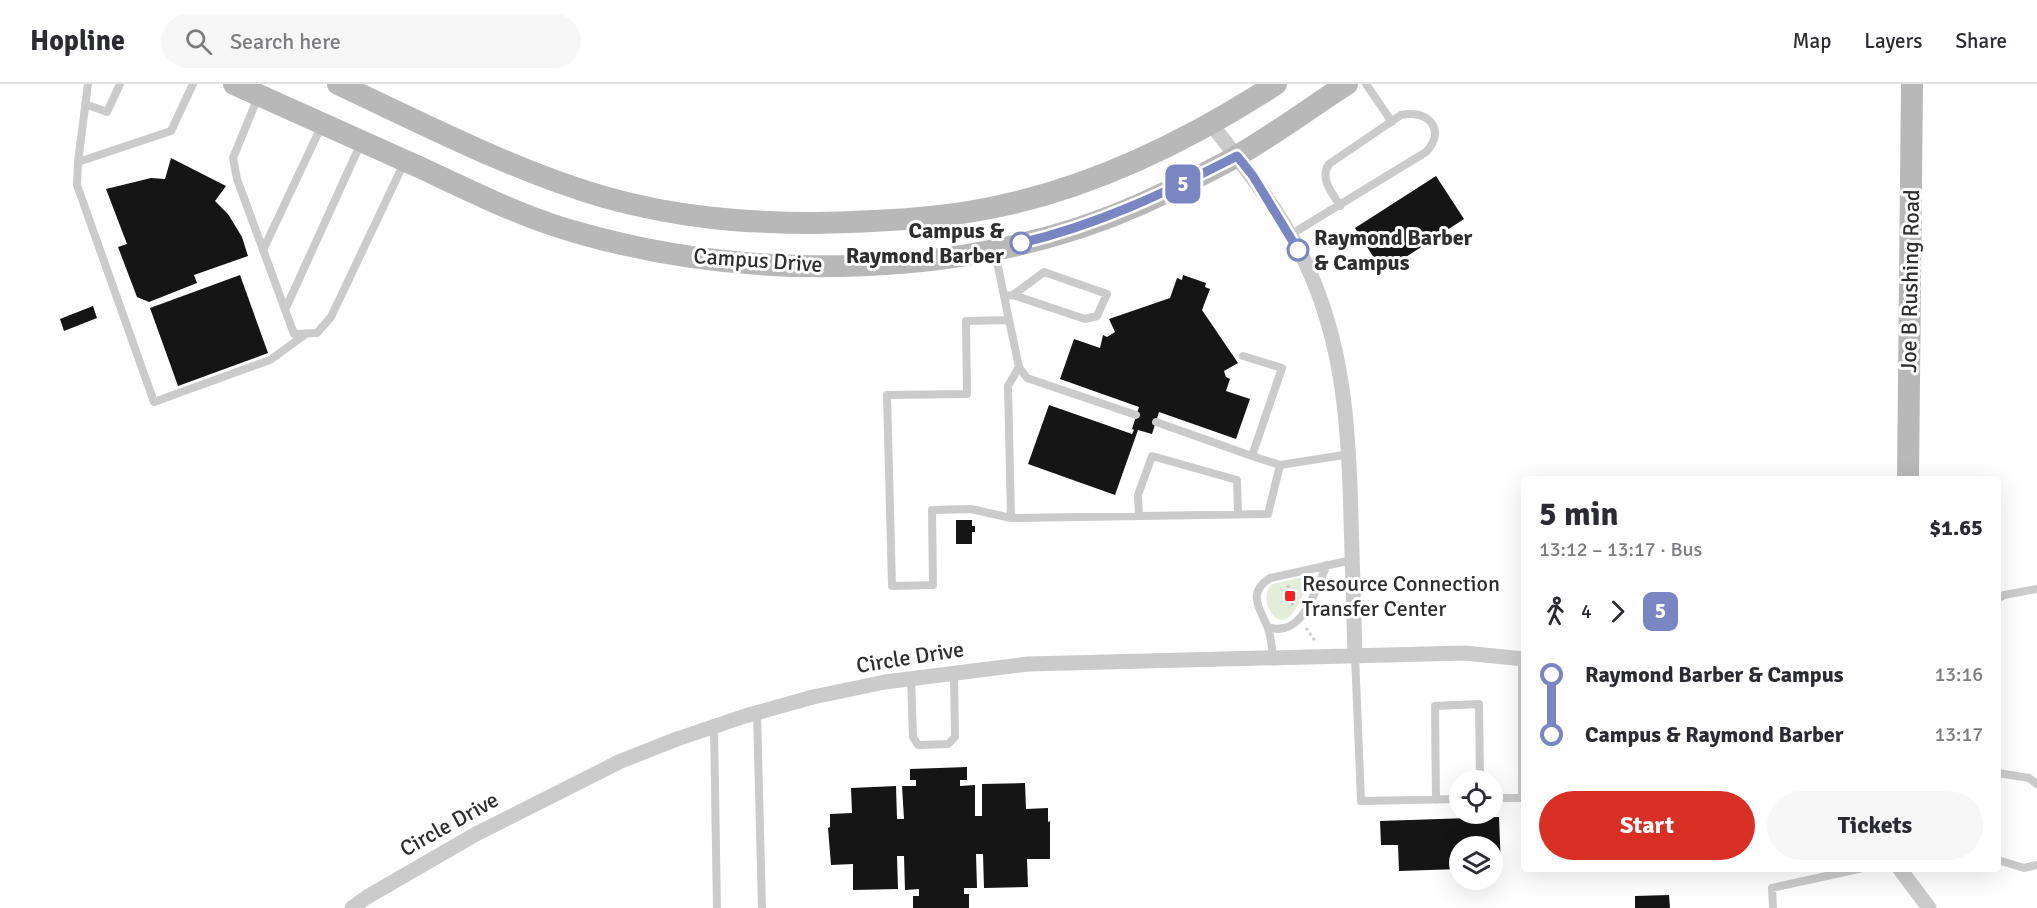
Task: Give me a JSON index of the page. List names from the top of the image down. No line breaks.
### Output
{"streets":{"main road":["Campus Drive","Joe B Rushing Road"],"street":["Circle Drive"]},"places":{"other":["Campus & Raymond Barber","Raymond Barber & Campus"],"transit":["Resource Connection Transfer Center"]},"lines":["bus line 5"],"page":{"header":"Hopline","search":"Search here","nav":["Map","Layers","Share"],"on_map":"5","heading":["5 min","13:12 – 13:17 · Bus","$1.65"],"legs":["4","5"],"list":[{"name":"Raymond Barber & Campus","value":"13:16"},{"name":"Campus & Raymond Barber","value":"13:17"}],"buttons":["Start","Tickets"]}}
